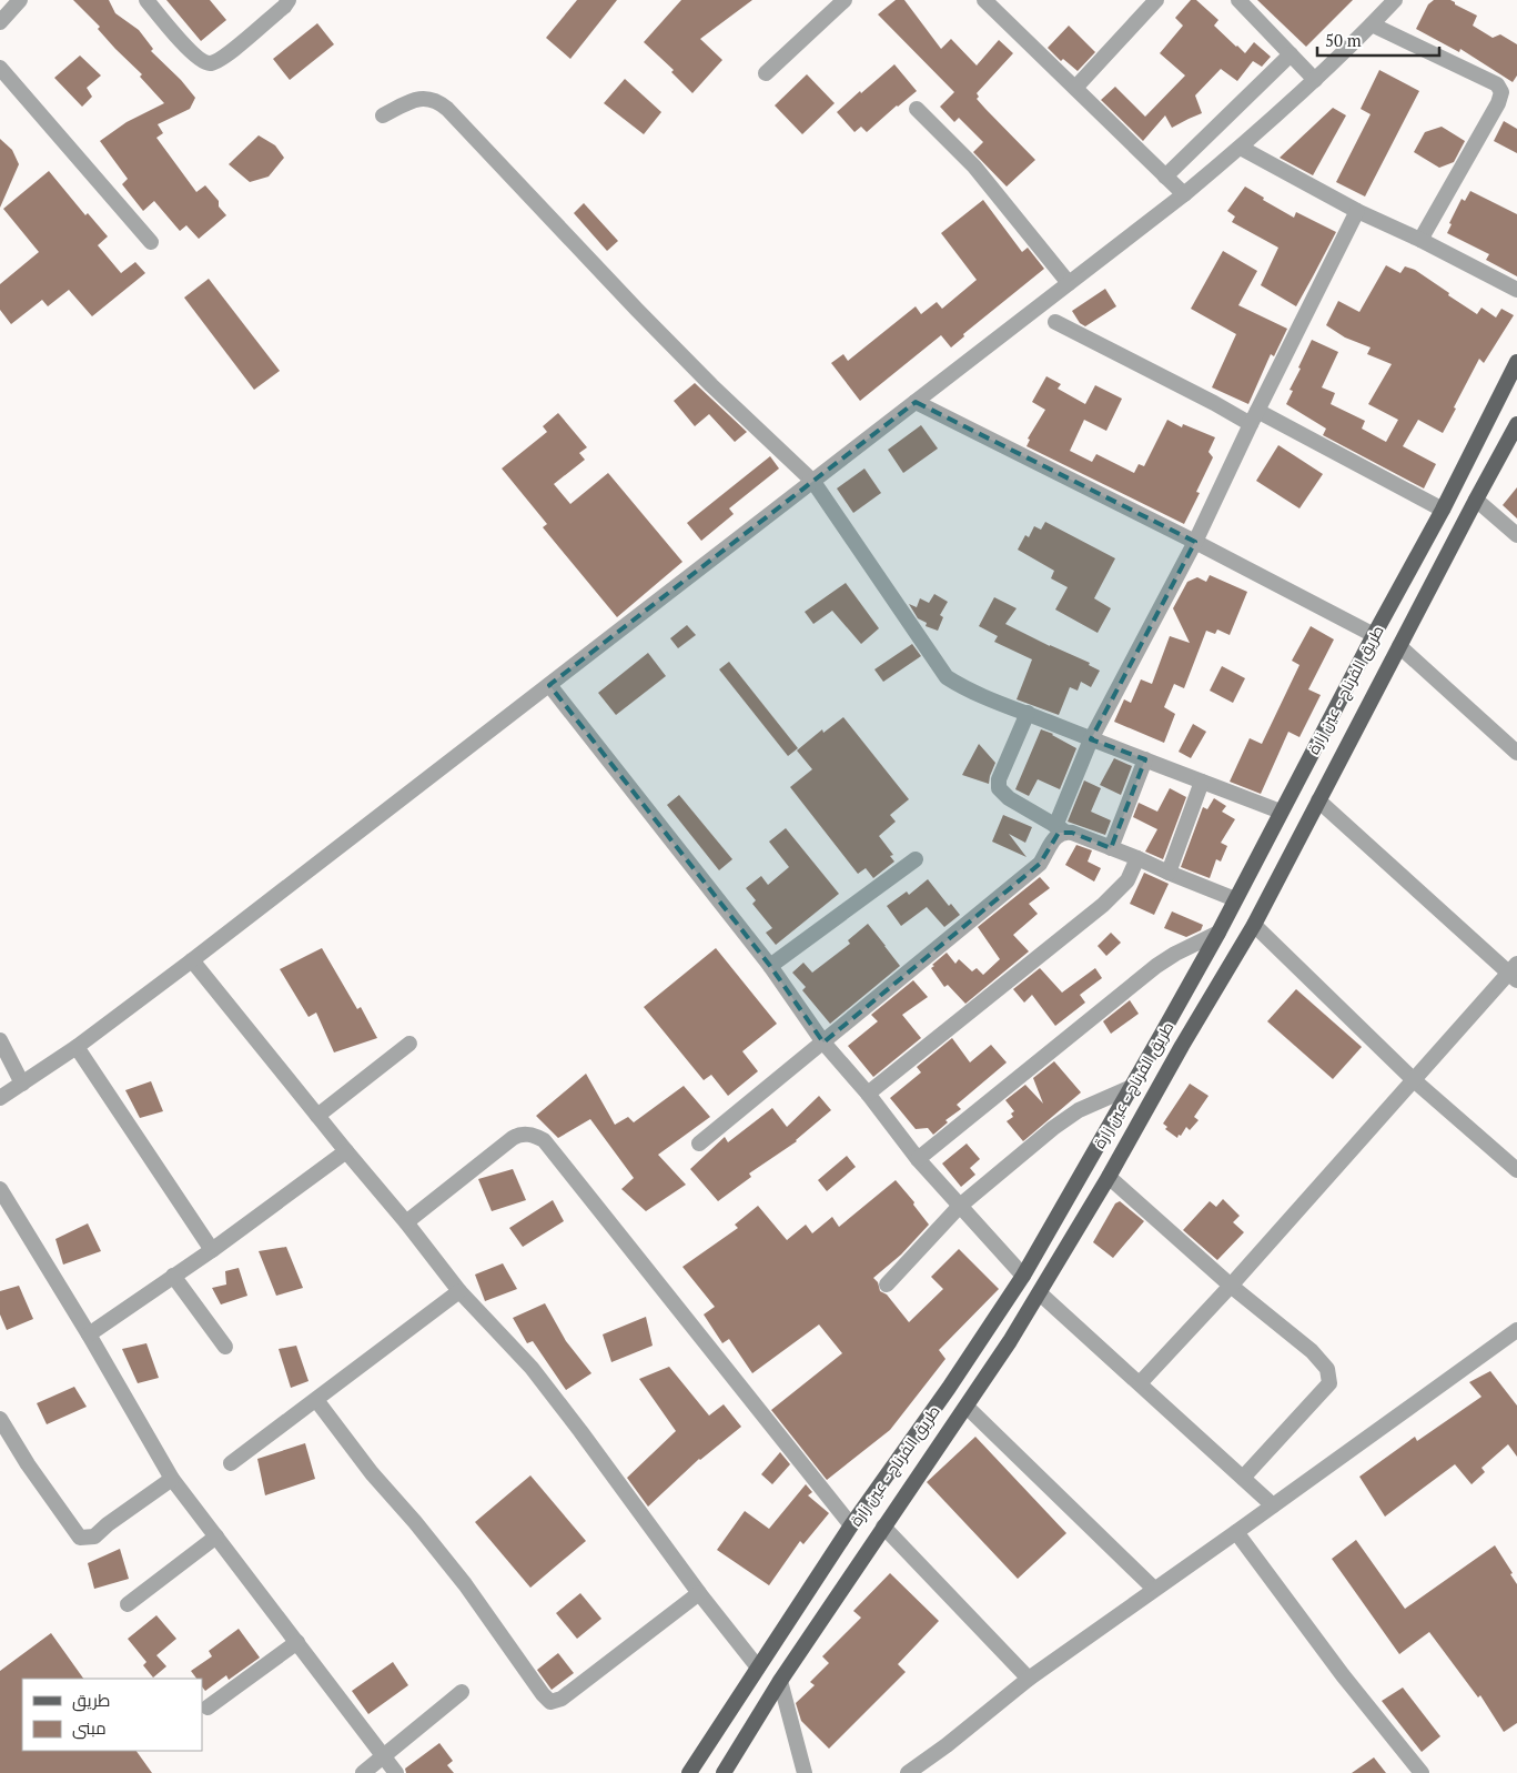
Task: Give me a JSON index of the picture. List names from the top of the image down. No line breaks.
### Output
{"streets":{"main road":["طريق الفرناج - عين زارة"]},"legend":["طريق","مبنى"],"scale_bar":"50 m"}
